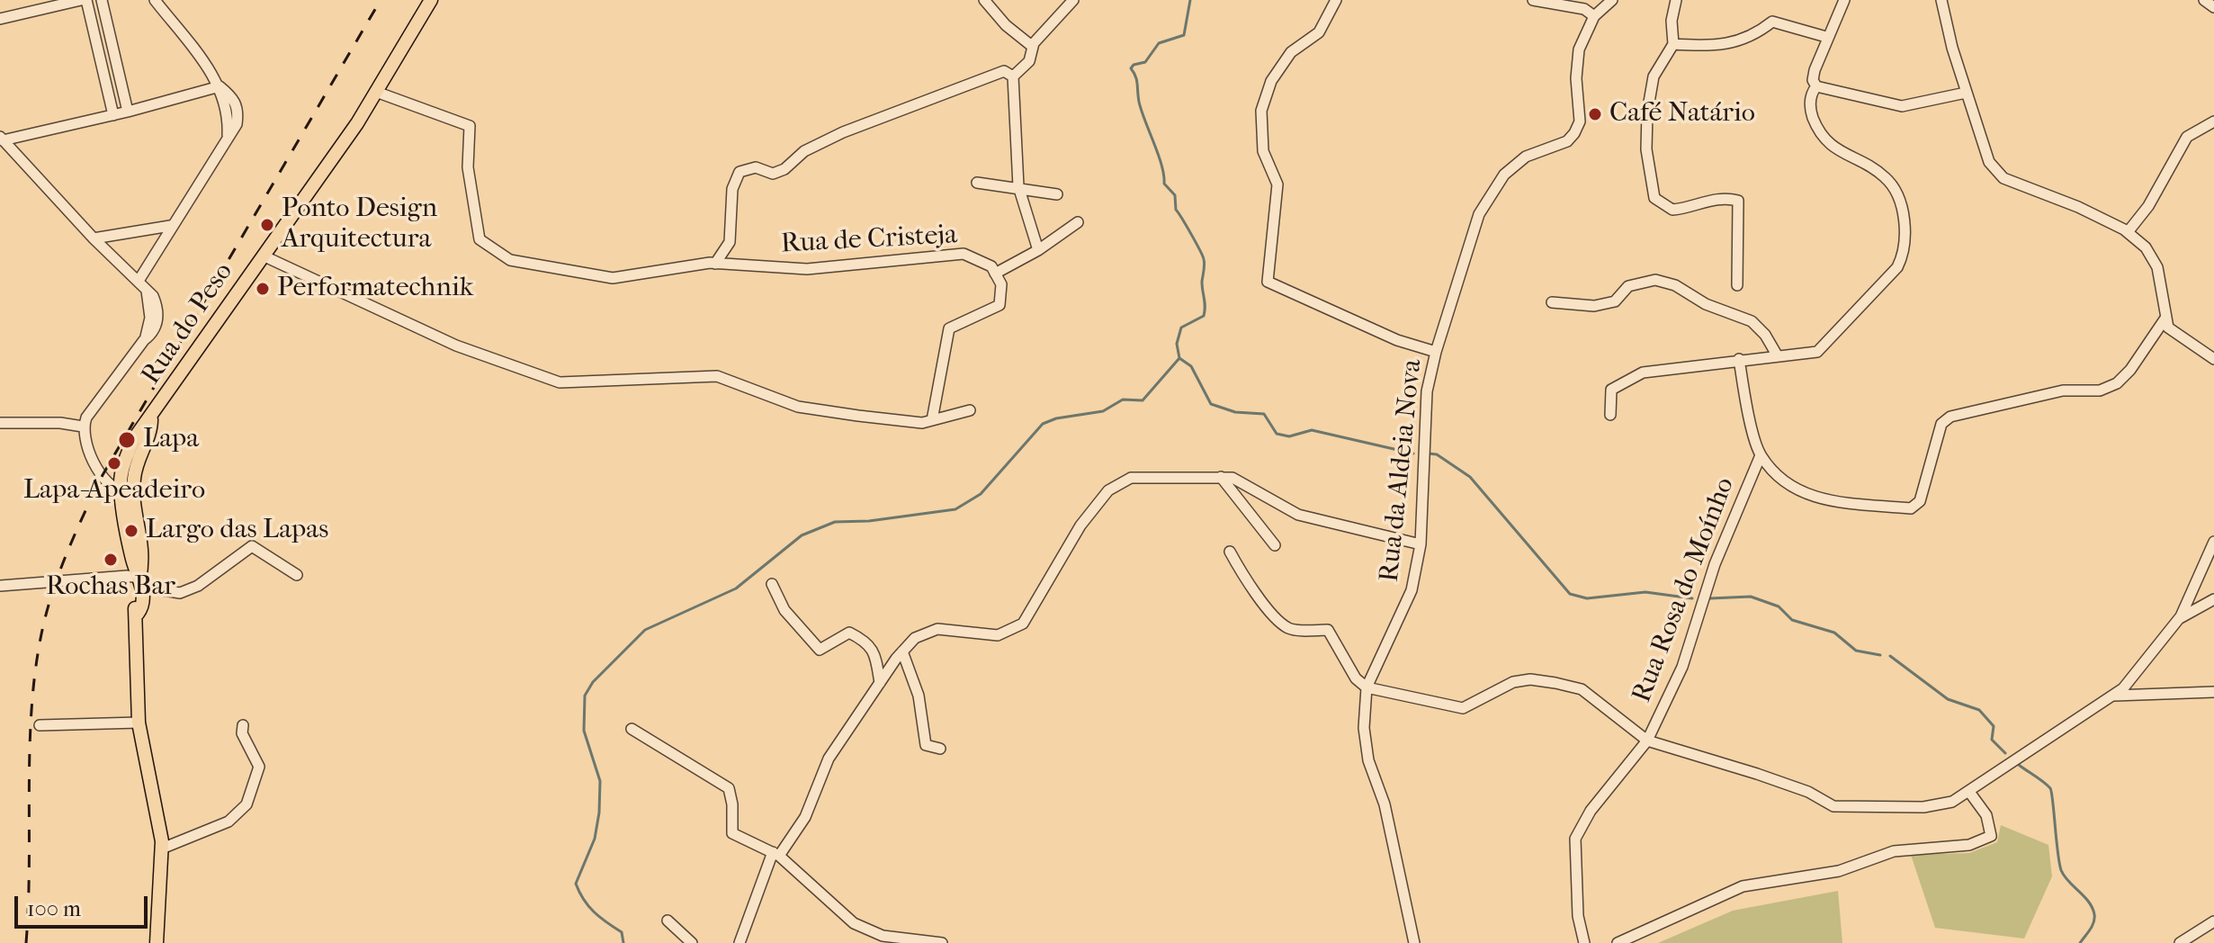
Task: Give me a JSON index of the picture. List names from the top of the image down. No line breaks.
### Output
{"streets":{"main road":["Rua do Peso"],"street":["Rua de Cristeja","Rua da Aldeia Nova","Rua Rosa do Moínho"]},"crossings":[["Rua de Cristeja","Rua do Peso"]],"places":["Café Natário","Ponto Design Arquitectura","Performatechnik","Lapa","Lapa-Apeadeiro","Largo das Lapas","Rochas Bar"],"scale_bar":"100 m"}
